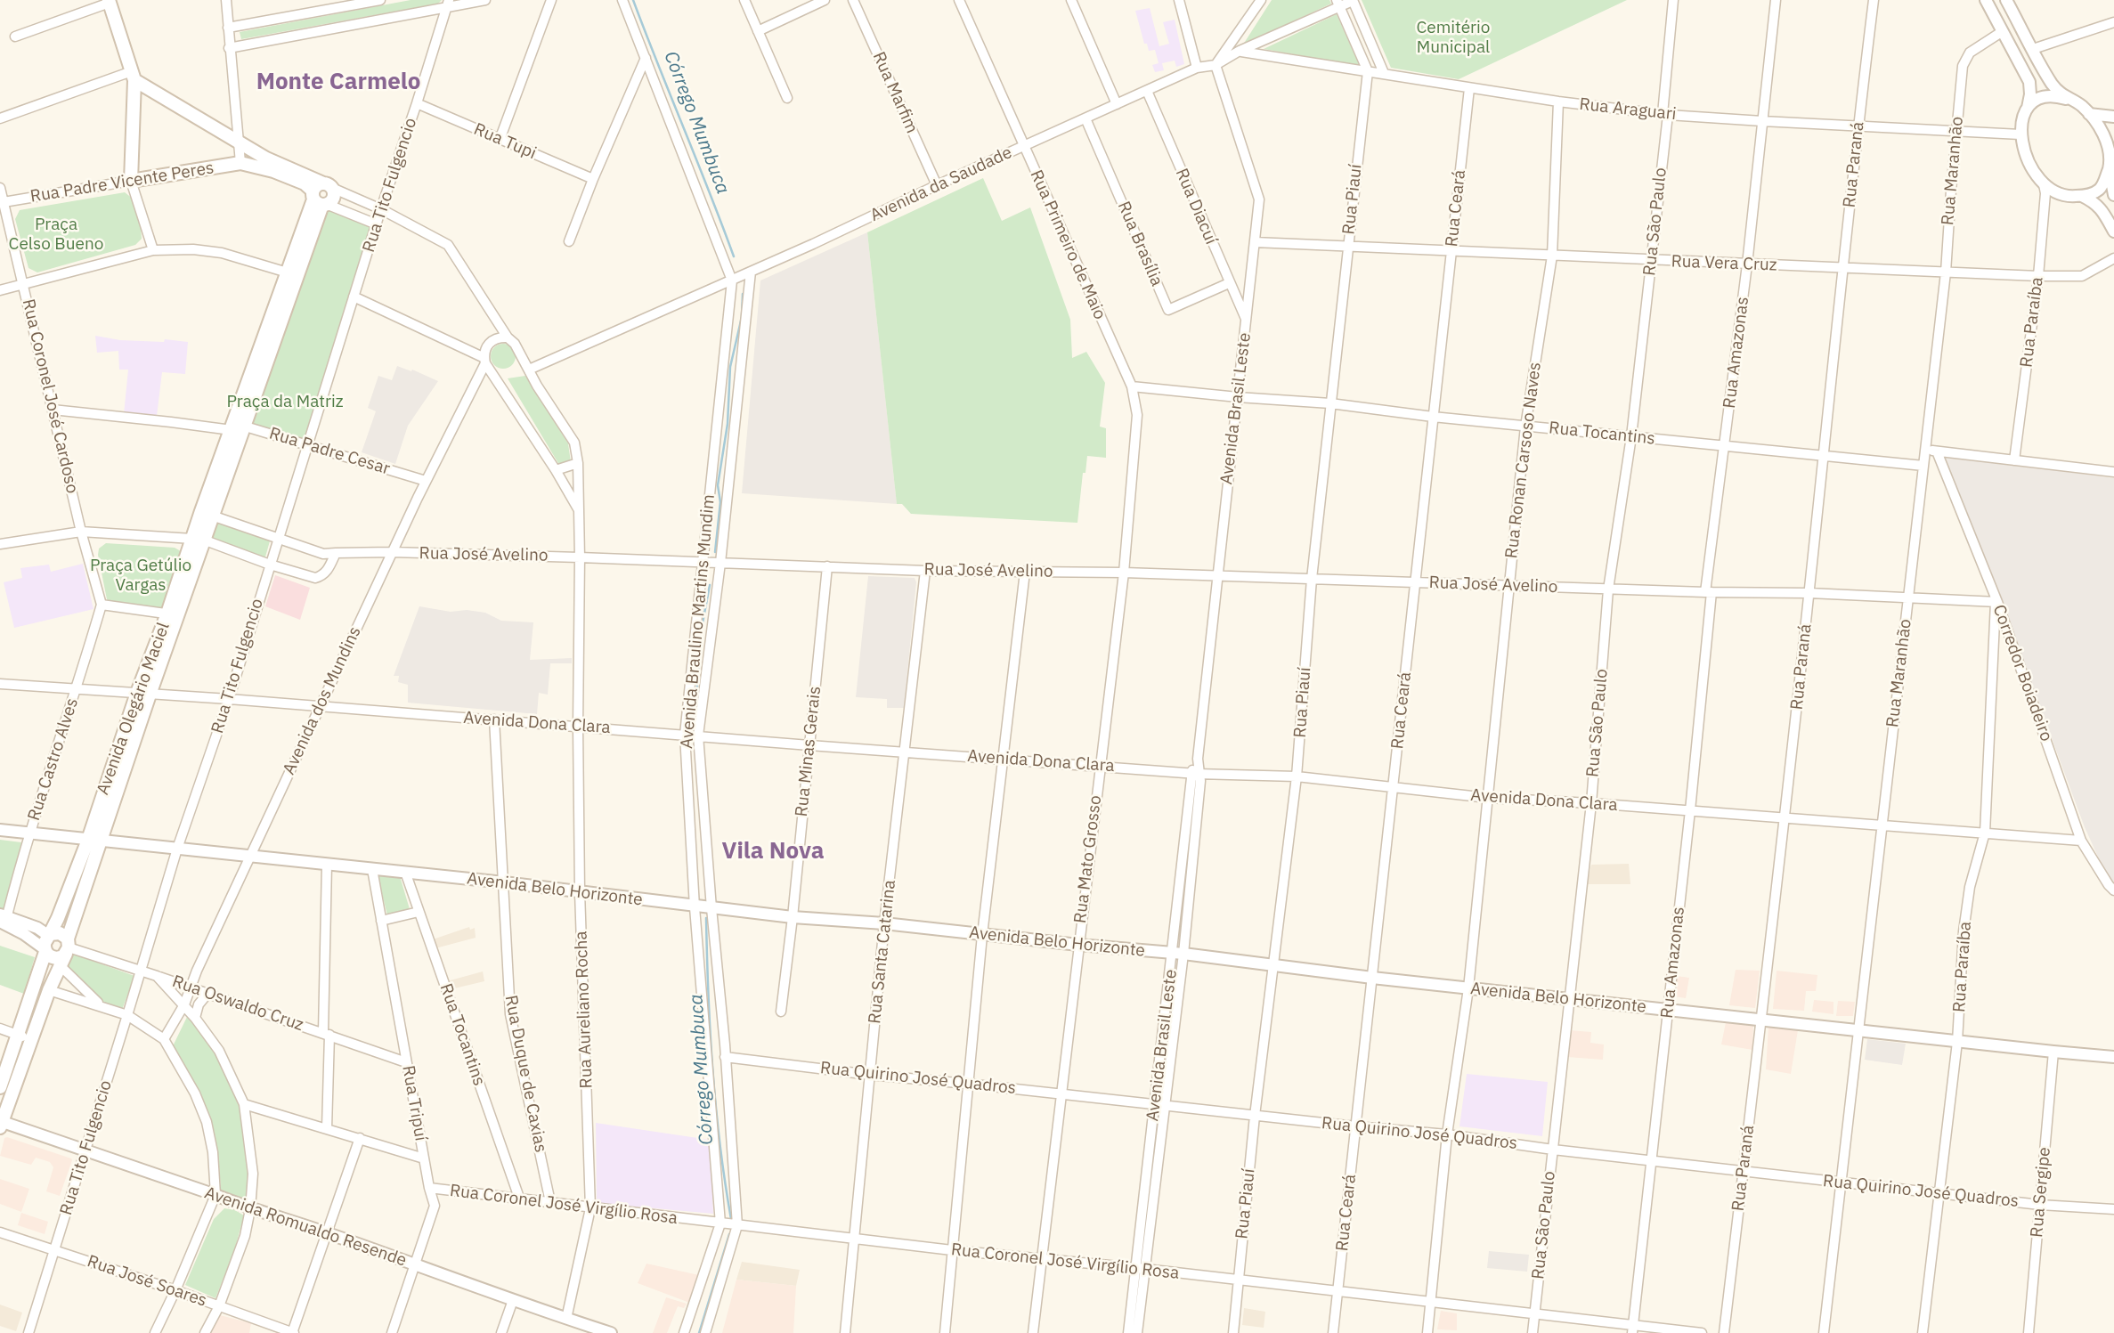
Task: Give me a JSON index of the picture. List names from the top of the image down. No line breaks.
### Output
{"streets":{"main road":["Rua Padre Vicente Peres","Avenida Olegário Maciel"],"street":["Rua Marfim","Rua Araguari","Rua Tupi","Rua Paraná","Rua Maranhão","Avenida da Saudade","Rua Tito Fulgencio","Rua Piauí","Rua Diacuí","Rua Ceará","Rua São Paulo","Rua Brasília","Rua Primeiro de Maio","Rua Vera Cruz","Rua Paraíba","Rua Amazonas","Rua Coronel José Cardoso","Avenida Brasil Leste","Rua Tocantins","Rua Padre Cesar","Rua Ronan Carsoso Naves","Rua José Avelino","Avenida Braulino Martins Mundim","Corredor Boiadeiro","Avenida dos Mundins","Avenida Dona Clara","Rua Minas Gerais","Rua Castro Alves","Rua Mato Grosso","Avenida Belo Horizonte","Rua Santa Catarina","Rua Oswaldo Cruz","Rua Aureliano Rocha","Rua Duque de Caxias","Rua Quirino José Quadros","Rua Tripuí","Rua Sergipe","Rua Coronel José Virgílio Rosa","Avenida Romualdo Resende","Rua José Soares"]},"crossings":[["Rua Marfim","Avenida da Saudade"],["Rua Araguari","Rua Paraná"],["Rua Araguari","Rua Maranhão"],["Rua Araguari","Avenida da Saudade"],["Rua Araguari","Rua Piauí"],["Rua Araguari","Rua Ceará"],["Rua Araguari","Rua São Paulo"],["Rua Araguari","Rua Paraíba"],["Rua Araguari","Rua Amazonas"],["Rua Araguari","Rua Ronan Carsoso Naves"],["Rua Tupi","Rua Tito Fulgencio"],["Rua Paraná","Rua Vera Cruz"],["Rua Paraná","Rua Tocantins"],["Rua Paraná","Rua José Avelino"],["Rua Paraná","Avenida Dona Clara"],["Rua Paraná","Avenida Belo Horizonte"],["Rua Paraná","Rua Quirino José Quadros"],["Rua Maranhão","Rua Vera Cruz"],["Rua Maranhão","Rua Tocantins"],["Rua Maranhão","Rua José Avelino"],["Rua Maranhão","Avenida Dona Clara"],["Rua Maranhão","Avenida Belo Horizonte"],["Rua Maranhão","Rua Quirino José Quadros"],["Rua Padre Vicente Peres","Rua Coronel José Cardoso"],["Avenida da Saudade","Rua Diacuí"],["Avenida da Saudade","Rua Brasília"],["Avenida da Saudade","Rua Primeiro de Maio"],["Avenida da Saudade","Avenida Brasil Leste"],["Avenida da Saudade","Avenida Braulino Martins Mundim"],["Avenida da Saudade","Rua Aureliano Rocha"],["Rua Tito Fulgencio","Rua Padre Cesar"],["Rua Tito Fulgencio","Rua José Avelino"],["Rua Tito Fulgencio","Avenida Dona Clara"],["Rua Tito Fulgencio","Avenida Belo Horizonte"],["Rua Tito Fulgencio","Rua Oswaldo Cruz"],["Rua Tito Fulgencio","Rua Aureliano Rocha"],["Rua Tito Fulgencio","Avenida Romualdo Resende"],["Rua Tito Fulgencio","Rua José Soares"],["Rua Piauí","Rua Vera Cruz"],["Rua Piauí","Rua Tocantins"],["Rua Piauí","Rua José Avelino"],["Rua Piauí","Avenida Dona Clara"],["Rua Piauí","Avenida Belo Horizonte"],["Rua Piauí","Rua Quirino José Quadros"],["Rua Piauí","Rua Coronel José Virgílio Rosa"],["Rua Diacuí","Rua Brasília"],["Rua Diacuí","Avenida Brasil Leste"],["Rua Ceará","Rua Vera Cruz"],["Rua Ceará","Rua Tocantins"],["Rua Ceará","Rua José Avelino"],["Rua Ceará","Avenida Dona Clara"],["Rua Ceará","Avenida Belo Horizonte"],["Rua Ceará","Rua Quirino José Quadros"],["Rua Ceará","Rua Coronel José Virgílio Rosa"],["Rua São Paulo","Rua Vera Cruz"],["Rua São Paulo","Rua Tocantins"],["Rua São Paulo","Rua José Avelino"],["Rua São Paulo","Avenida Dona Clara"],["Rua São Paulo","Avenida Belo Horizonte"],["Rua São Paulo","Rua Quirino José Quadros"],["Rua São Paulo","Rua Coronel José Virgílio Rosa"],["Rua Primeiro de Maio","Rua Tocantins"],["Rua Primeiro de Maio","Rua Mato Grosso"],["Rua Vera Cruz","Rua Paraíba"],["Rua Vera Cruz","Rua Amazonas"],["Rua Vera Cruz","Avenida Brasil Leste"],["Rua Vera Cruz","Rua Ronan Carsoso Naves"],["Rua Paraíba","Rua José Avelino"],["Rua Paraíba","Corredor Boiadeiro"],["Rua Paraíba","Avenida Dona Clara"],["Rua Paraíba","Avenida Belo Horizonte"],["Rua Paraíba","Rua Quirino José Quadros"],["Rua Amazonas","Rua Tocantins"],["Rua Amazonas","Rua José Avelino"],["Rua Amazonas","Avenida Dona Clara"],["Rua Amazonas","Avenida Belo Horizonte"],["Rua Amazonas","Rua Quirino José Quadros"],["Rua Amazonas","Rua Coronel José Virgílio Rosa"],["Rua Coronel José Cardoso","Rua Padre Cesar"],["Rua Coronel José Cardoso","Rua Castro Alves"],["Avenida Brasil Leste","Rua Tocantins"],["Avenida Brasil Leste","Rua José Avelino"],["Avenida Brasil Leste","Avenida Dona Clara"],["Avenida Brasil Leste","Avenida Belo Horizonte"],["Avenida Brasil Leste","Rua Quirino José Quadros"],["Avenida Brasil Leste","Rua Coronel José Virgílio Rosa"],["Rua Tocantins","Rua Ronan Carsoso Naves"],["Rua Tocantins","Rua Mato Grosso"],["Rua Tocantins","Avenida Belo Horizonte"],["Rua Tocantins","Rua Coronel José Virgílio Rosa"],["Rua Padre Cesar","Avenida dos Mundins"],["Rua Padre Cesar","Avenida Olegário Maciel"],["Rua Ronan Carsoso Naves","Rua José Avelino"],["Rua Ronan Carsoso Naves","Avenida Dona Clara"],["Rua Ronan Carsoso Naves","Avenida Belo Horizonte"],["Rua Ronan Carsoso Naves","Rua Quirino José Quadros"],["Rua Ronan Carsoso Naves","Rua Coronel José Virgílio Rosa"],["Rua José Avelino","Avenida Braulino Martins Mundim"],["Rua José Avelino","Corredor Boiadeiro"],["Rua José Avelino","Avenida dos Mundins"],["Rua José Avelino","Avenida Olegário Maciel"],["Rua José Avelino","Rua Minas Gerais"],["Rua José Avelino","Rua Mato Grosso"],["Rua José Avelino","Rua Santa Catarina"],["Rua José Avelino","Rua Aureliano Rocha"],["Avenida Braulino Martins Mundim","Avenida Dona Clara"],["Avenida Braulino Martins Mundim","Avenida Belo Horizonte"],["Avenida Braulino Martins Mundim","Rua Quirino José Quadros"],["Avenida Braulino Martins Mundim","Rua Coronel José Virgílio Rosa"],["Corredor Boiadeiro","Avenida Dona Clara"],["Avenida dos Mundins","Avenida Dona Clara"],["Avenida dos Mundins","Avenida Belo Horizonte"],["Avenida dos Mundins","Rua Oswaldo Cruz"],["Avenida dos Mundins","Rua Aureliano Rocha"],["Avenida Olegário Maciel","Avenida Dona Clara"],["Avenida Olegário Maciel","Avenida Belo Horizonte"],["Avenida Olegário Maciel","Rua Oswaldo Cruz"],["Avenida Olegário Maciel","Rua Aureliano Rocha"],["Avenida Olegário Maciel","Avenida Romualdo Resende"],["Avenida Dona Clara","Rua Minas Gerais"],["Avenida Dona Clara","Rua Castro Alves"],["Avenida Dona Clara","Rua Mato Grosso"],["Avenida Dona Clara","Rua Santa Catarina"],["Avenida Dona Clara","Rua Aureliano Rocha"],["Avenida Dona Clara","Rua Duque de Caxias"],["Rua Minas Gerais","Avenida Belo Horizonte"],["Rua Castro Alves","Avenida Belo Horizonte"],["Rua Mato Grosso","Avenida Belo Horizonte"],["Rua Mato Grosso","Rua Quirino José Quadros"],["Rua Mato Grosso","Rua Coronel José Virgílio Rosa"],["Avenida Belo Horizonte","Rua Santa Catarina"],["Avenida Belo Horizonte","Rua Aureliano Rocha"],["Avenida Belo Horizonte","Rua Duque de Caxias"],["Avenida Belo Horizonte","Rua Tripuí"],["Avenida Belo Horizonte","Rua Sergipe"],["Rua Santa Catarina","Rua Quirino José Quadros"],["Rua Santa Catarina","Rua Coronel José Virgílio Rosa"],["Rua Oswaldo Cruz","Rua Tripuí"],["Rua Aureliano Rocha","Rua Coronel José Virgílio Rosa"],["Rua Aureliano Rocha","Avenida Romualdo Resende"],["Rua Duque de Caxias","Rua Coronel José Virgílio Rosa"],["Rua Quirino José Quadros","Rua Sergipe"],["Rua Tripuí","Rua Coronel José Virgílio Rosa"],["Rua Tripuí","Avenida Romualdo Resende"]],"districts":["Monte Carmelo","Vila Nova"],"water":["Córrego Mumbuca"],"parks":["Cemitério Municipal","Praça Celso Bueno","Praça da Matriz","Praça Getúlio Vargas"]}
